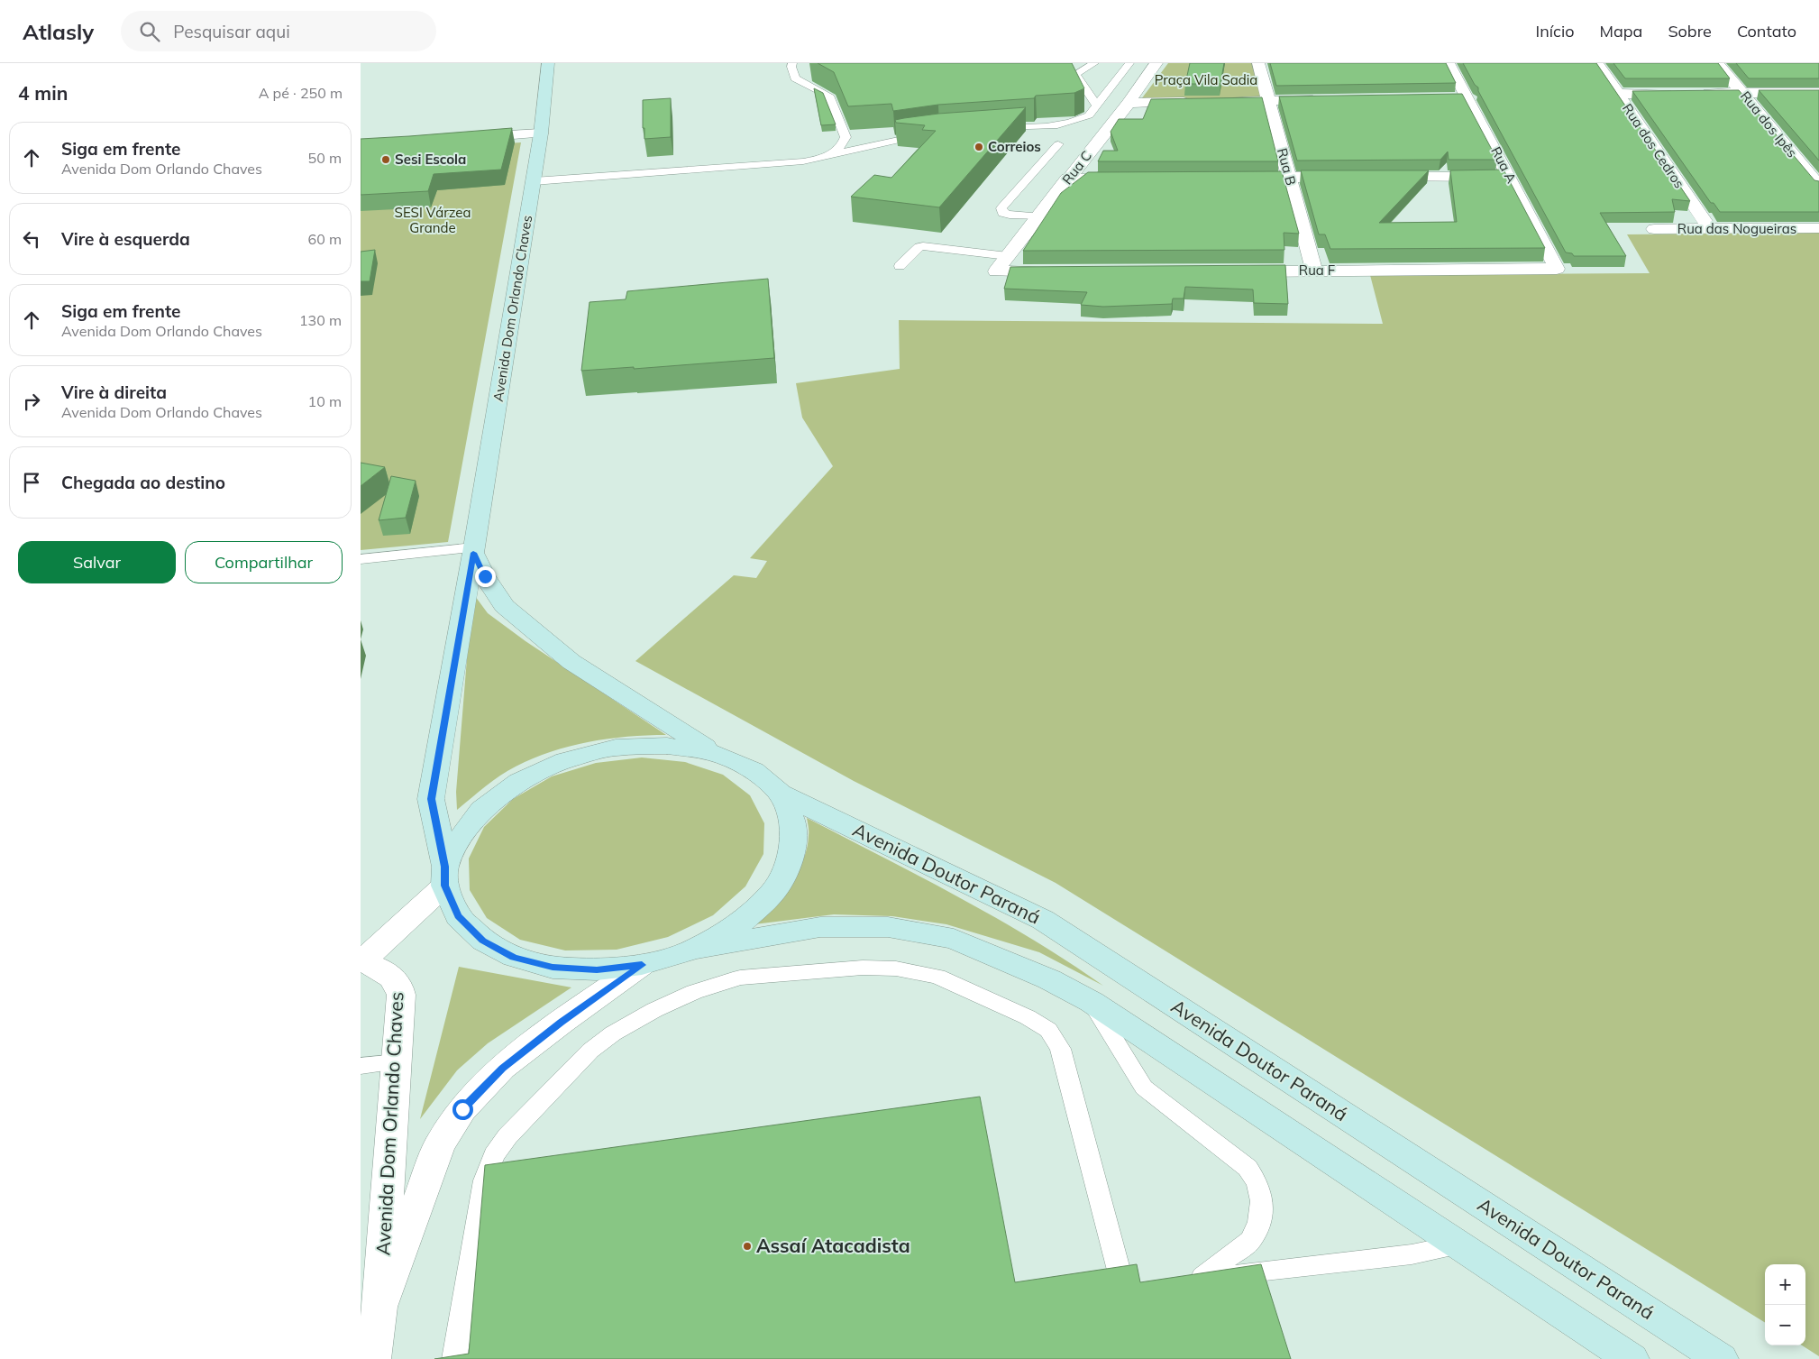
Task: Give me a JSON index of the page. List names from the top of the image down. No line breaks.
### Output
{"streets":{"main road":["Avenida Dom Orlando Chaves","Avenida Doutor Paraná"],"street":["Rua dos Ipês","Rua dos Cedros","Rua A","Rua B","Rua C","Rua das Nogueiras","Rua F"]},"crossings":[["Rua dos Cedros","Rua das Nogueiras"],["Rua A","Rua F"],["Rua B","Rua F"]],"parks":["Praça Vila Sadia","SESI Várzea Grande"],"places":["Correios","Sesi Escola","Assaí Atacadista"],"page":{"header":"Atlasly","search":"Pesquisar aqui","nav":["Início","Mapa","Sobre","Contato"],"heading":["4 min","A pé · 250 m"],"list":[["Siga em frente","Avenida Dom Orlando Chaves","50 m"],["Vire à esquerda","60 m"],["Siga em frente","Avenida Dom Orlando Chaves","130 m"],["Vire à direita","Avenida Dom Orlando Chaves","10 m"],"Chegada ao destino"],"buttons":["Salvar","Compartilhar"],"map_buttons":["+","−"]}}
